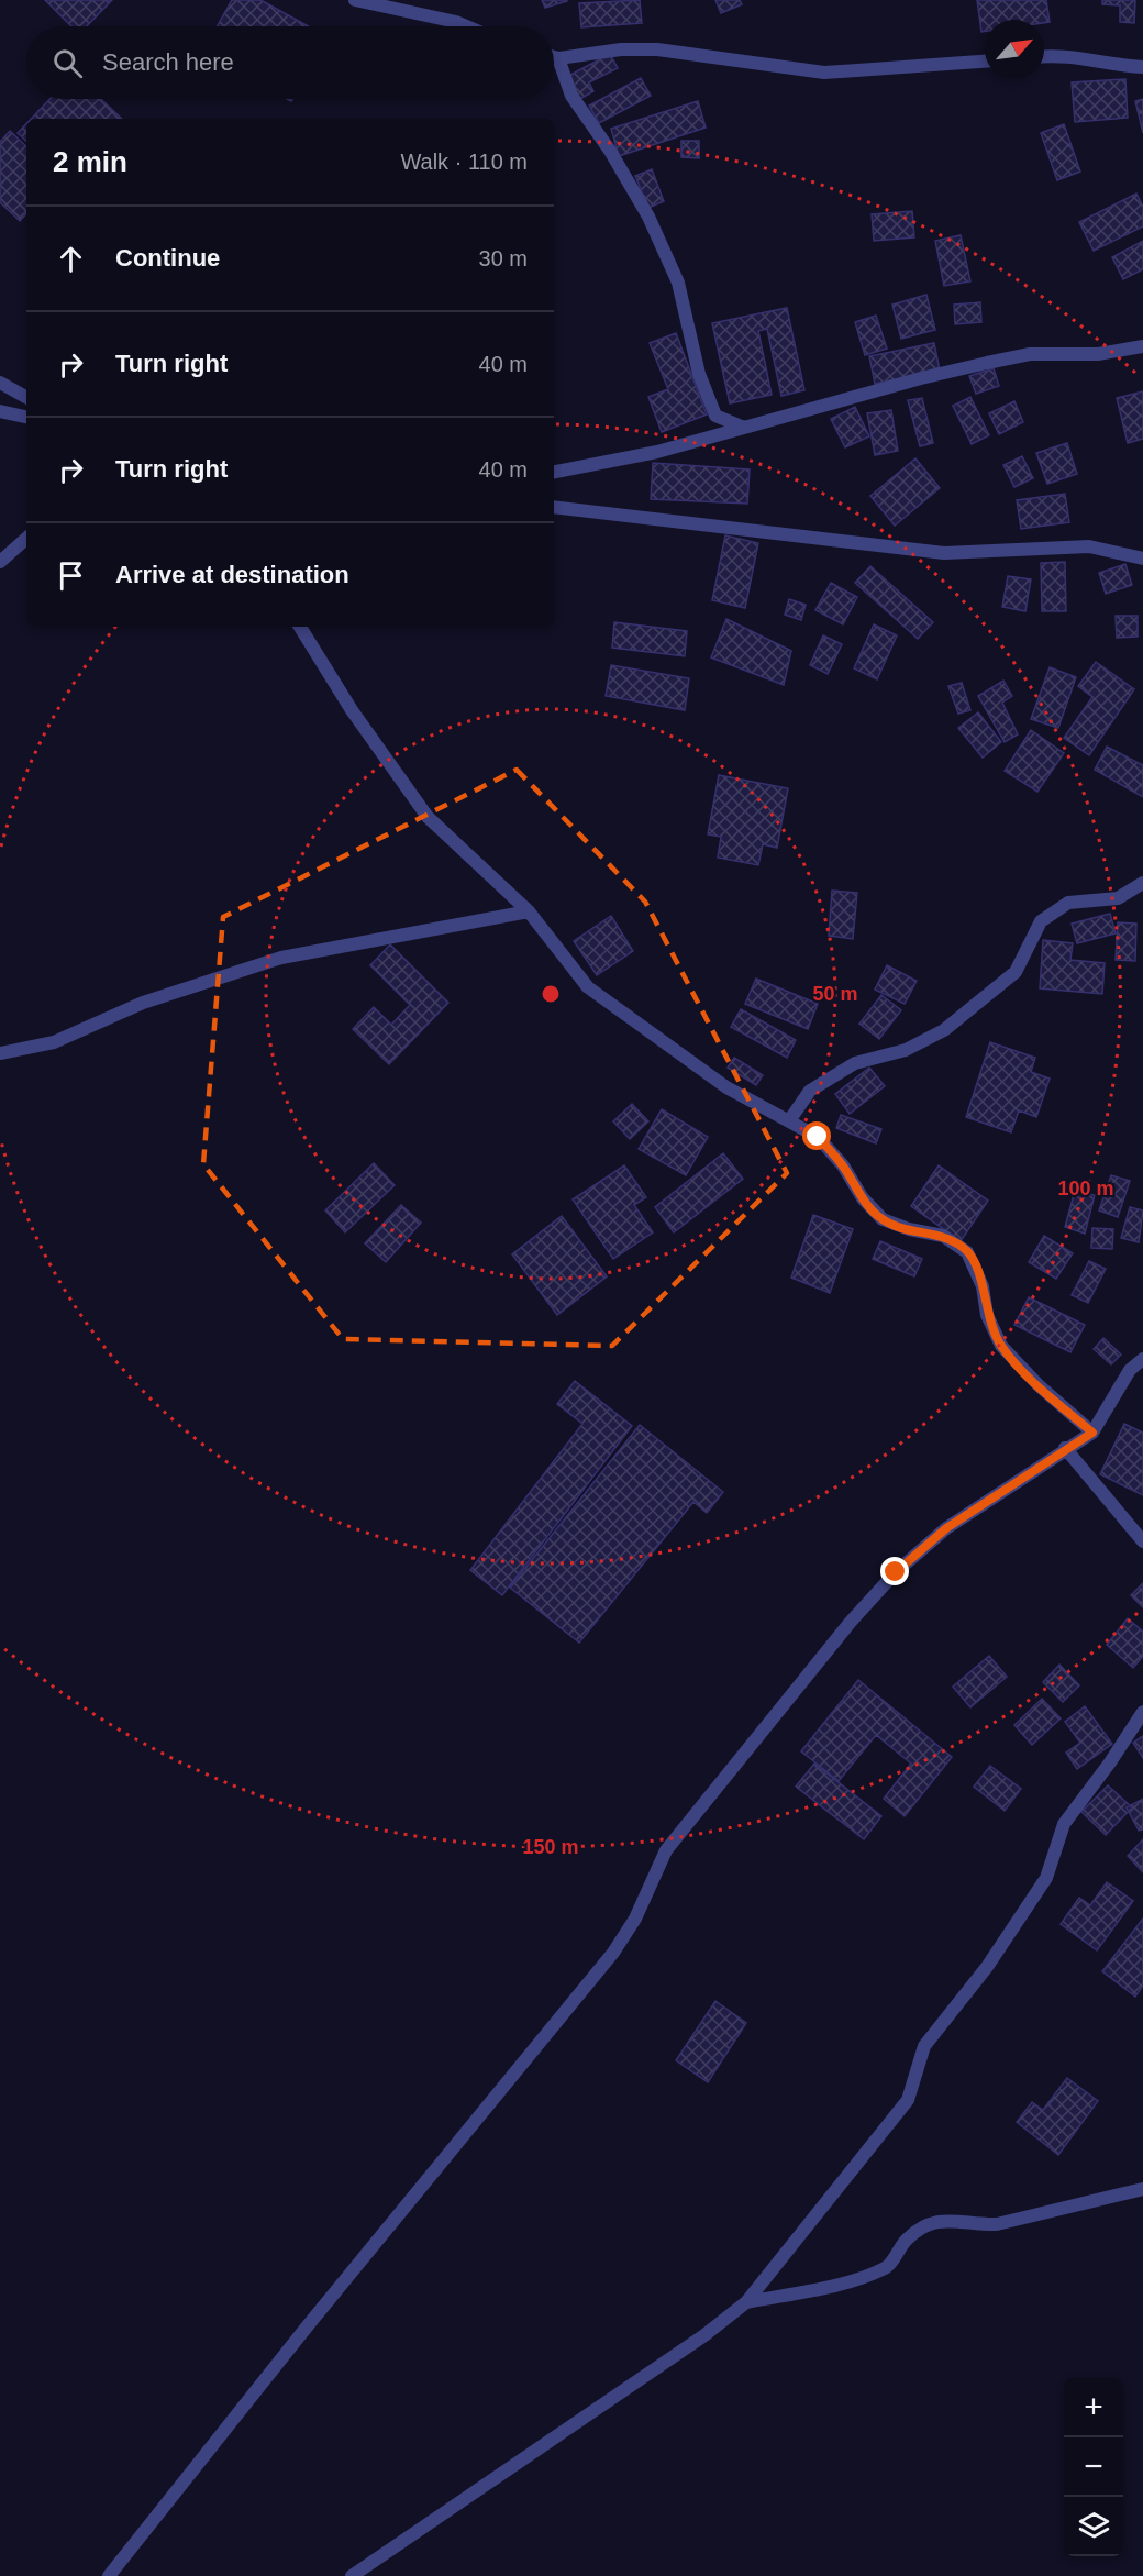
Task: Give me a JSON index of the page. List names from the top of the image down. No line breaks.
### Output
{"north":"top right","page":{"search":"Search here","heading":["2 min","Walk · 110 m"],"list":[["Continue","30 m"],["Turn right","40 m"],["Turn right","40 m"],"Arrive at destination"],"map_buttons":["+","−"]},"rings":["50 m","100 m","150 m"]}
